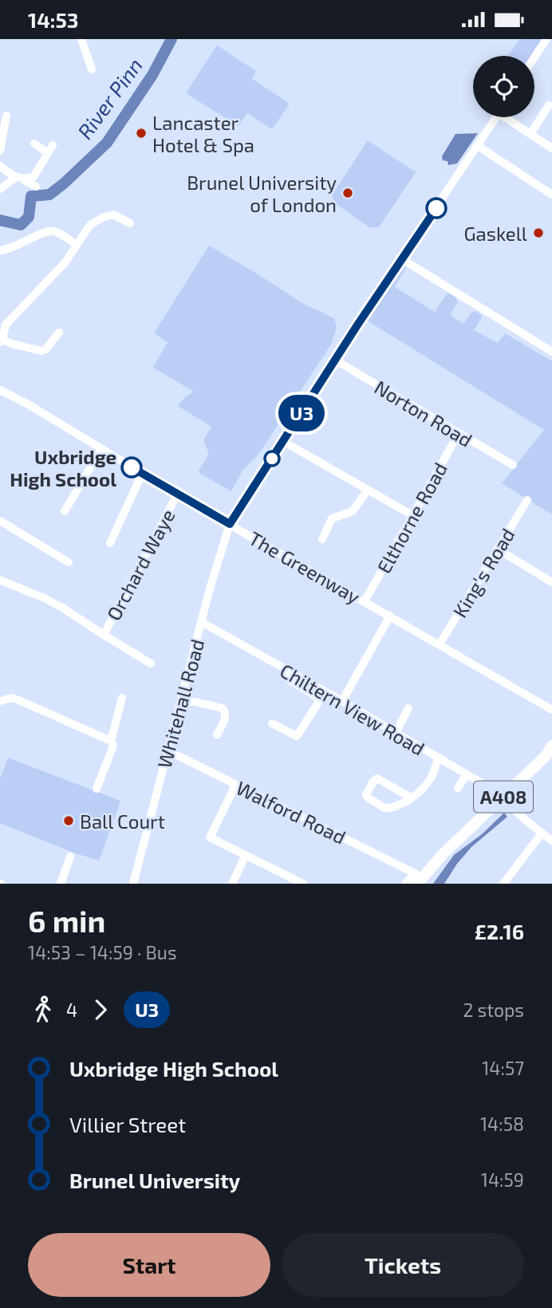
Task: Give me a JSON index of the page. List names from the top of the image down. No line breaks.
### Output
{"streets":{"main road":["A408"],"street":["Norton Road","Elthorne Road","Orchard Waye","The Greenway","King's Road","Whitehall Road","Chiltern View Road","Walford Road"]},"crossings":[["Norton Road","Elthorne Road"],["Norton Road","Whitehall Road"],["Elthorne Road","The Greenway"],["Orchard Waye","The Greenway"],["The Greenway","King's Road"],["The Greenway","Whitehall Road"],["Whitehall Road","Chiltern View Road"],["Whitehall Road","Walford Road"],["Chiltern View Road","A408"],["A408","Walford Road"]],"water":["River Pinn"],"places":["Lancaster Hotel & Spa","Brunel University of London","Gaskell","Uxbridge High School","Ball Court"],"lines":["bus line U3"],"page":{"status":"14:53","on_map":"U3","heading":["6 min","14:53 – 14:59 · Bus","£2.16"],"legs":["4","U3","2 stops"],"list":[{"name":"Uxbridge High School","value":"14:57"},{"name":"Villier Street","value":"14:58"},{"name":"Brunel University","value":"14:59"}],"buttons":["Start","Tickets"]}}
